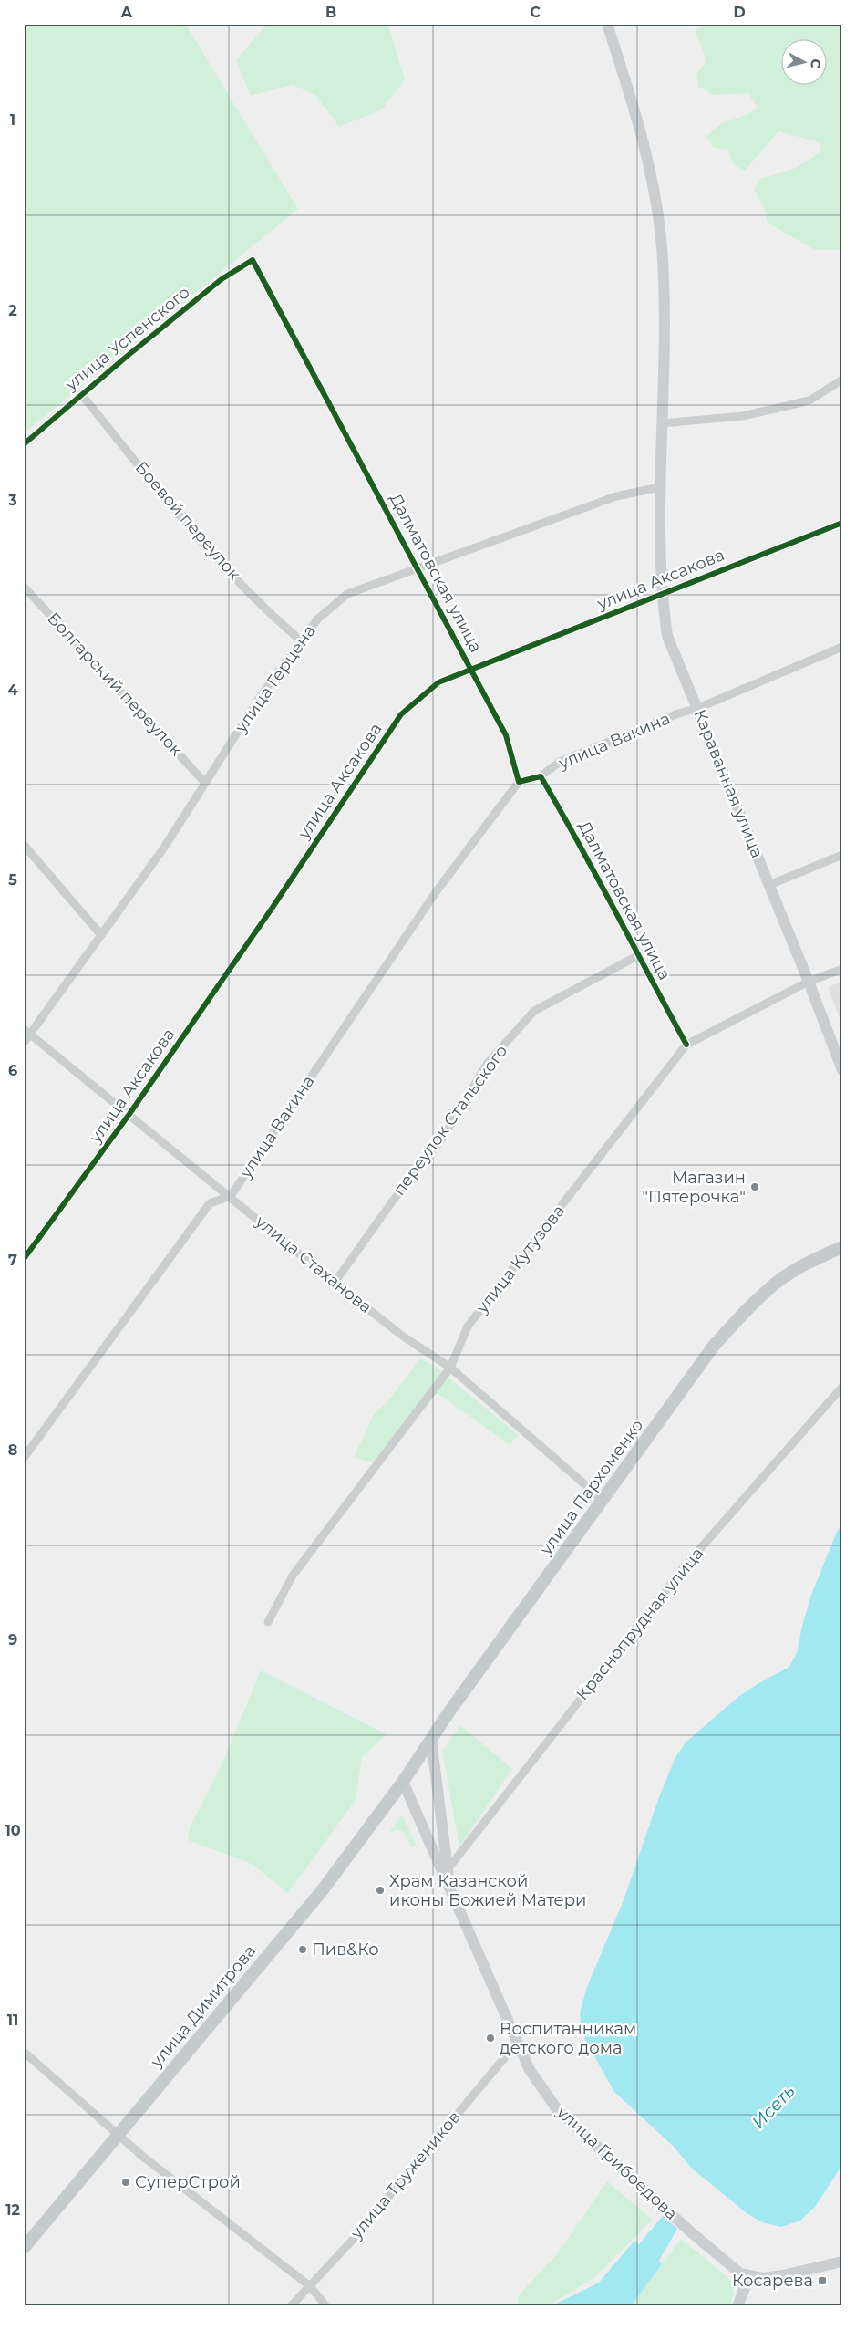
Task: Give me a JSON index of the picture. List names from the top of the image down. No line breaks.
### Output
{"streets":{"main road":["улица Пархоменко","улица Димитрова"],"street":["улица Успенского","Боевой переулок","Далматовская улица","улица Аксакова","улица Герцена","Болгарский переулок","улица Вакина","Караванная улица","переулок Стальского","улица Кутузова","улица Стаханова","Краснопрудная улица","улица Грибоедова","улица Тружеников"]},"crossings":[["улица Успенского","Боевой переулок"],["улица Успенского","Далматовская улица"],["Боевой переулок","улица Герцена"],["Далматовская улица","улица Аксакова"],["Далматовская улица","улица Герцена"],["Далматовская улица","улица Вакина"],["Далматовская улица","переулок Стальского"],["Далматовская улица","улица Кутузова"],["улица Аксакова","Караванная улица"],["улица Аксакова","улица Стаханова"],["улица Герцена","Болгарский переулок"],["улица Герцена","Караванная улица"],["улица Герцена","улица Стаханова"],["улица Вакина","Караванная улица"],["улица Вакина","улица Стаханова"],["Караванная улица","улица Кутузова"],["переулок Стальского","улица Стаханова"],["улица Кутузова","улица Стаханова"],["улица Стаханова","улица Пархоменко"],["улица Пархоменко","улица Димитрова"],["улица Пархоменко","улица Грибоедова"],["Краснопрудная улица","улица Грибоедова"],["улица Димитрова","улица Грибоедова"],["улица Грибоедова","улица Тружеников"]],"water":["Исеть"],"places":{"other":["Магазин \"Пятерочка\"","Храм Казанской иконы Божией Матери","Пив&Ко","Воспитанникам детского дома","СуперСтрой"],"transit":["Косарева"]},"north":"right","grid":{"columns":["A","B","C","D"],"rows":["1","2","3","4","5","6","7","8","9","10","11","12"]}}
